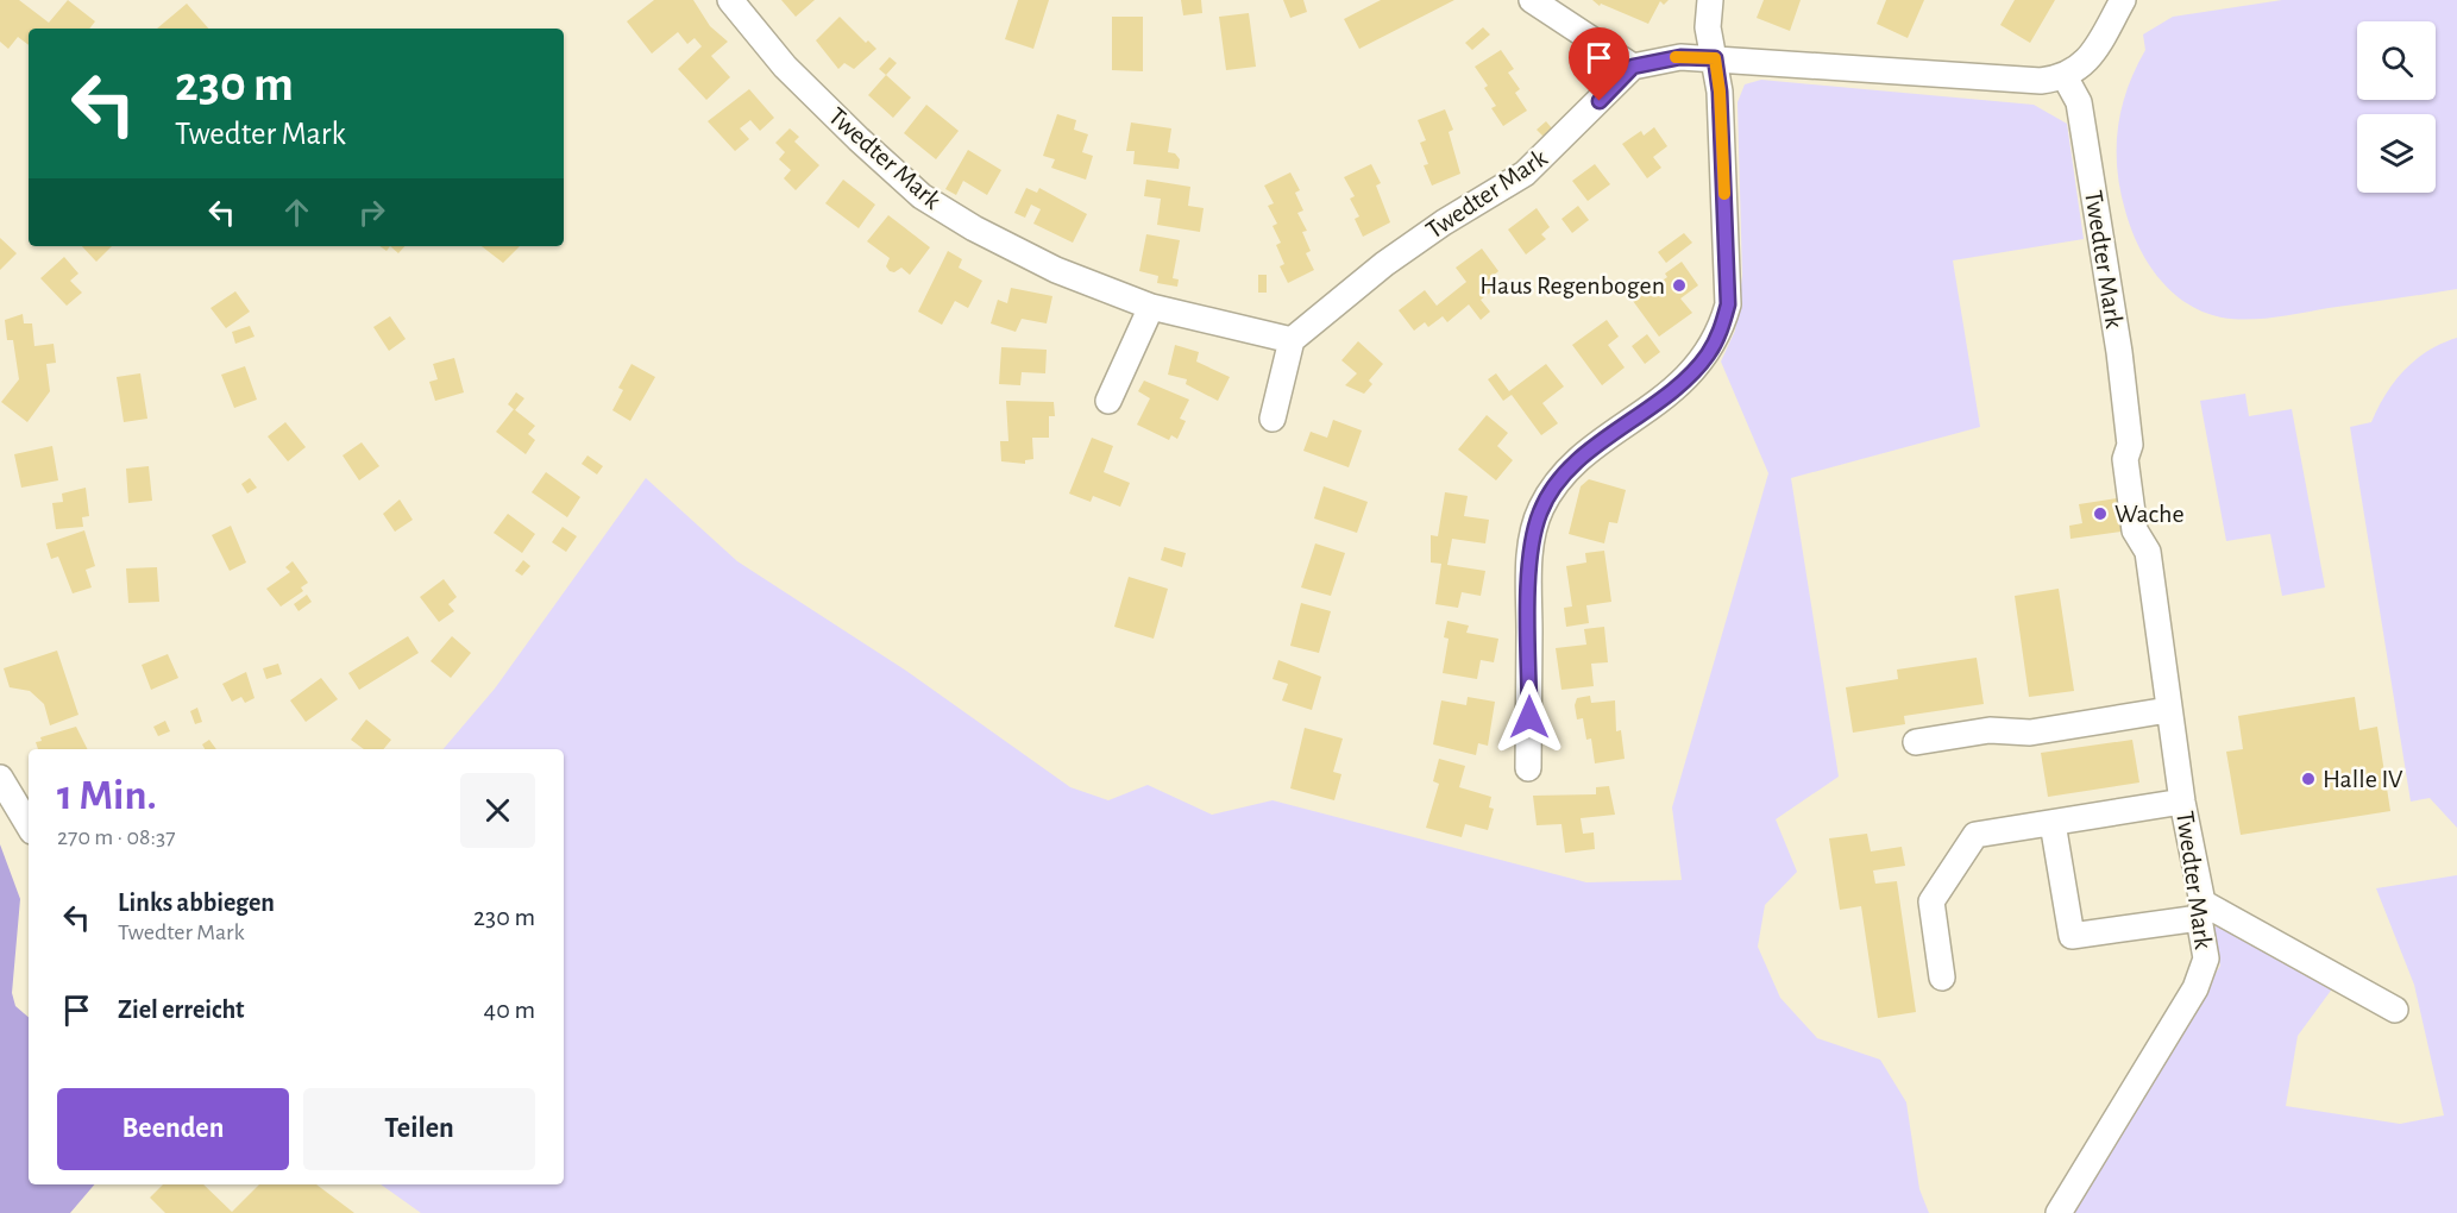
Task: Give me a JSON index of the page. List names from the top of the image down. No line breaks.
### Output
{"streets":{"street":["Twedter Mark"]},"places":["Haus Regenbogen","Wache","Halle IV"],"page":{"turn":["230 m","Twedter Mark"],"heading":["1 Min.","270 m · 08:37"],"list":[{"name":"Links abbiegen","note":"Twedter Mark","value":"230 m"},{"name":"Ziel erreicht","value":"40 m"}],"buttons":["Beenden","Teilen"]}}
